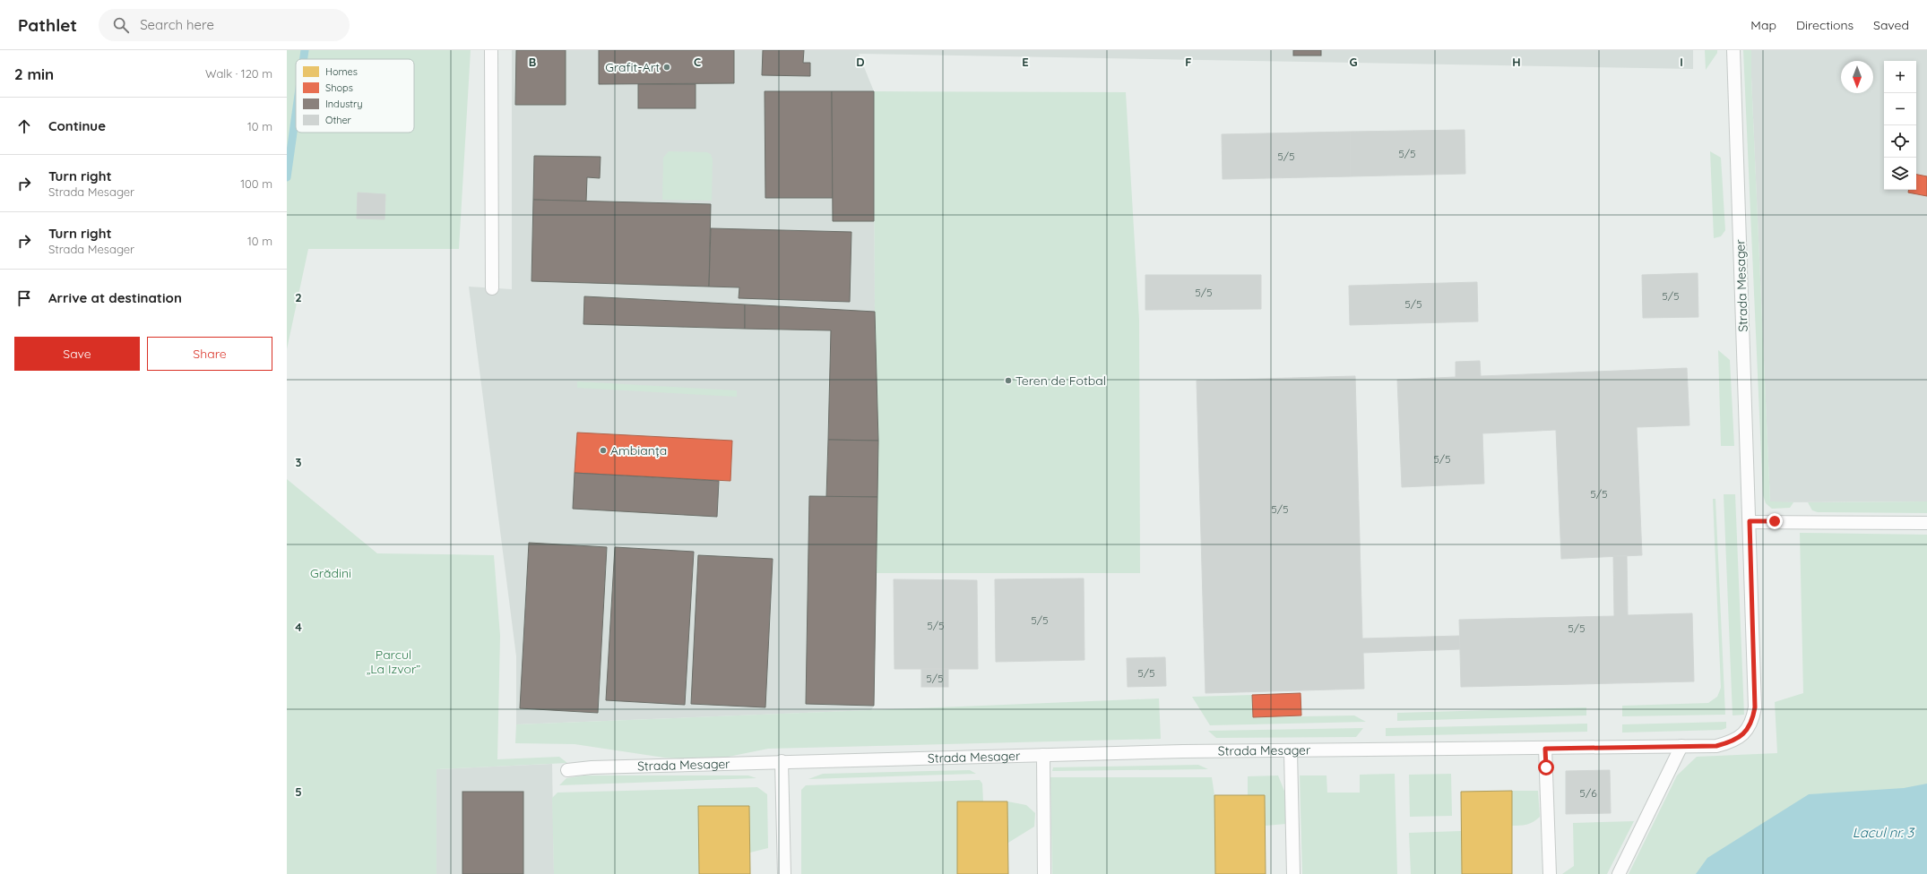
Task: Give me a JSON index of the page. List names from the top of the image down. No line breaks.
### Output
{"streets":{"lane":["Strada Mesager"]},"water":["Lacul nr. 3"],"parks":["Grădini","Parcul „La Izvor”"],"places":["Grafit-Art","Teren de Fotbal","Ambianța"],"house_numbers":["5/5","5/5","5/5","5/5","5/5","5/5","5/5","5/5","5/5","5/5","5/5","5/5","5/5","5/6"],"legend":["Homes","Shops","Industry","Other"],"north":"bottom","page":{"header":"Pathlet","search":"Search here","nav":["Map","Directions","Saved"],"heading":["2 min","Walk · 120 m"],"map_buttons":["+","−"],"list":[["Continue","10 m"],["Turn right","Strada Mesager","100 m"],["Turn right","Strada Mesager","10 m"],"Arrive at destination"],"buttons":["Save","Share"]},"grid":{"columns":["B","C","D","E","F","G","H","I"],"rows":["2","3","4","5"]}}
